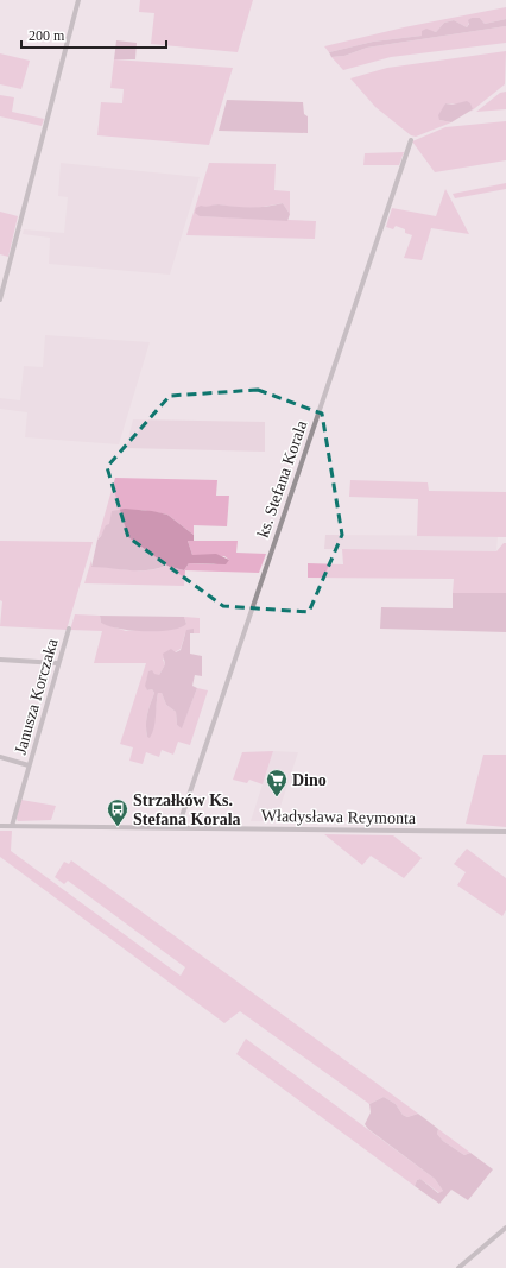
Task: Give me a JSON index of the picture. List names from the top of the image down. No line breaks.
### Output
{"streets":{"street":["ks. Stefana Korala","Janusza Korczaka","Władysława Reymonta"]},"crossings":[["ks. Stefana Korala","Władysława Reymonta"],["Janusza Korczaka","Władysława Reymonta"]],"places":{"supermarket":["Dino"],"bus stop":["Strzałków Ks. Stefana Korala"]},"scale_bar":"200 m"}
